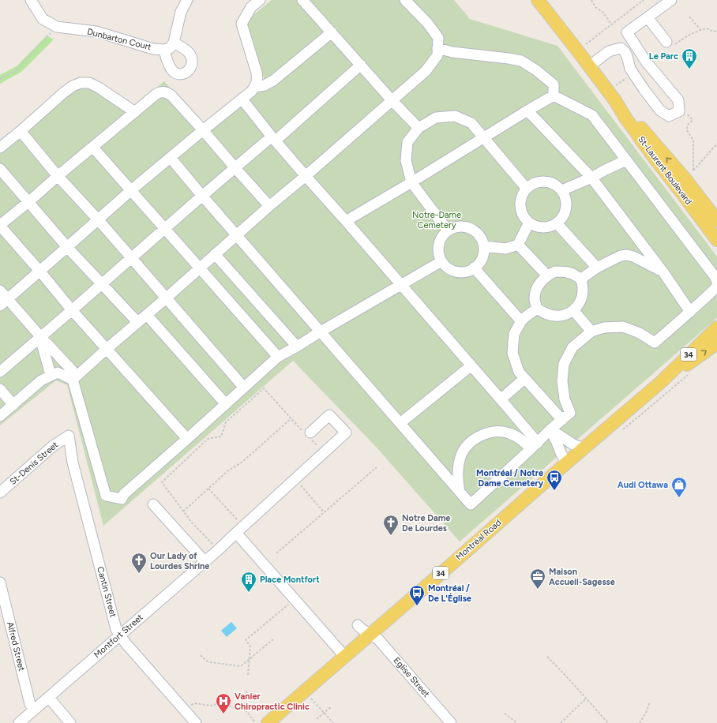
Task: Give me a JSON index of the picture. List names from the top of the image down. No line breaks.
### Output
{"streets":{"main road":["St-Laurent Boulevard","34","Montréal Road"],"street":["Dunbarton Court","St-Denis Street","Cantin Street","Montfort Street","Alfred Street","Eglise Street"]},"crossings":[["St-Denis Street","Cantin Street"],["Montréal Road","Eglise Street"],["Cantin Street","Montfort Street"],["Montfort Street","Alfred Street"]],"parks":["Notre-Dame Cemetery"],"places":{"building":["Le Parc","Place Montfort"],"bus stop":["Montréal / Notre Dame Cemetery","Montréal / De L'Église"],"shop":["Audi Ottawa"],"church":["Notre Dame De Lourdes","Our Lady of Lourdes Shrine"],"office":["Maison Accueil-Sagesse"],"hospital":["Vanier Chiropractic Clinic"]}}
